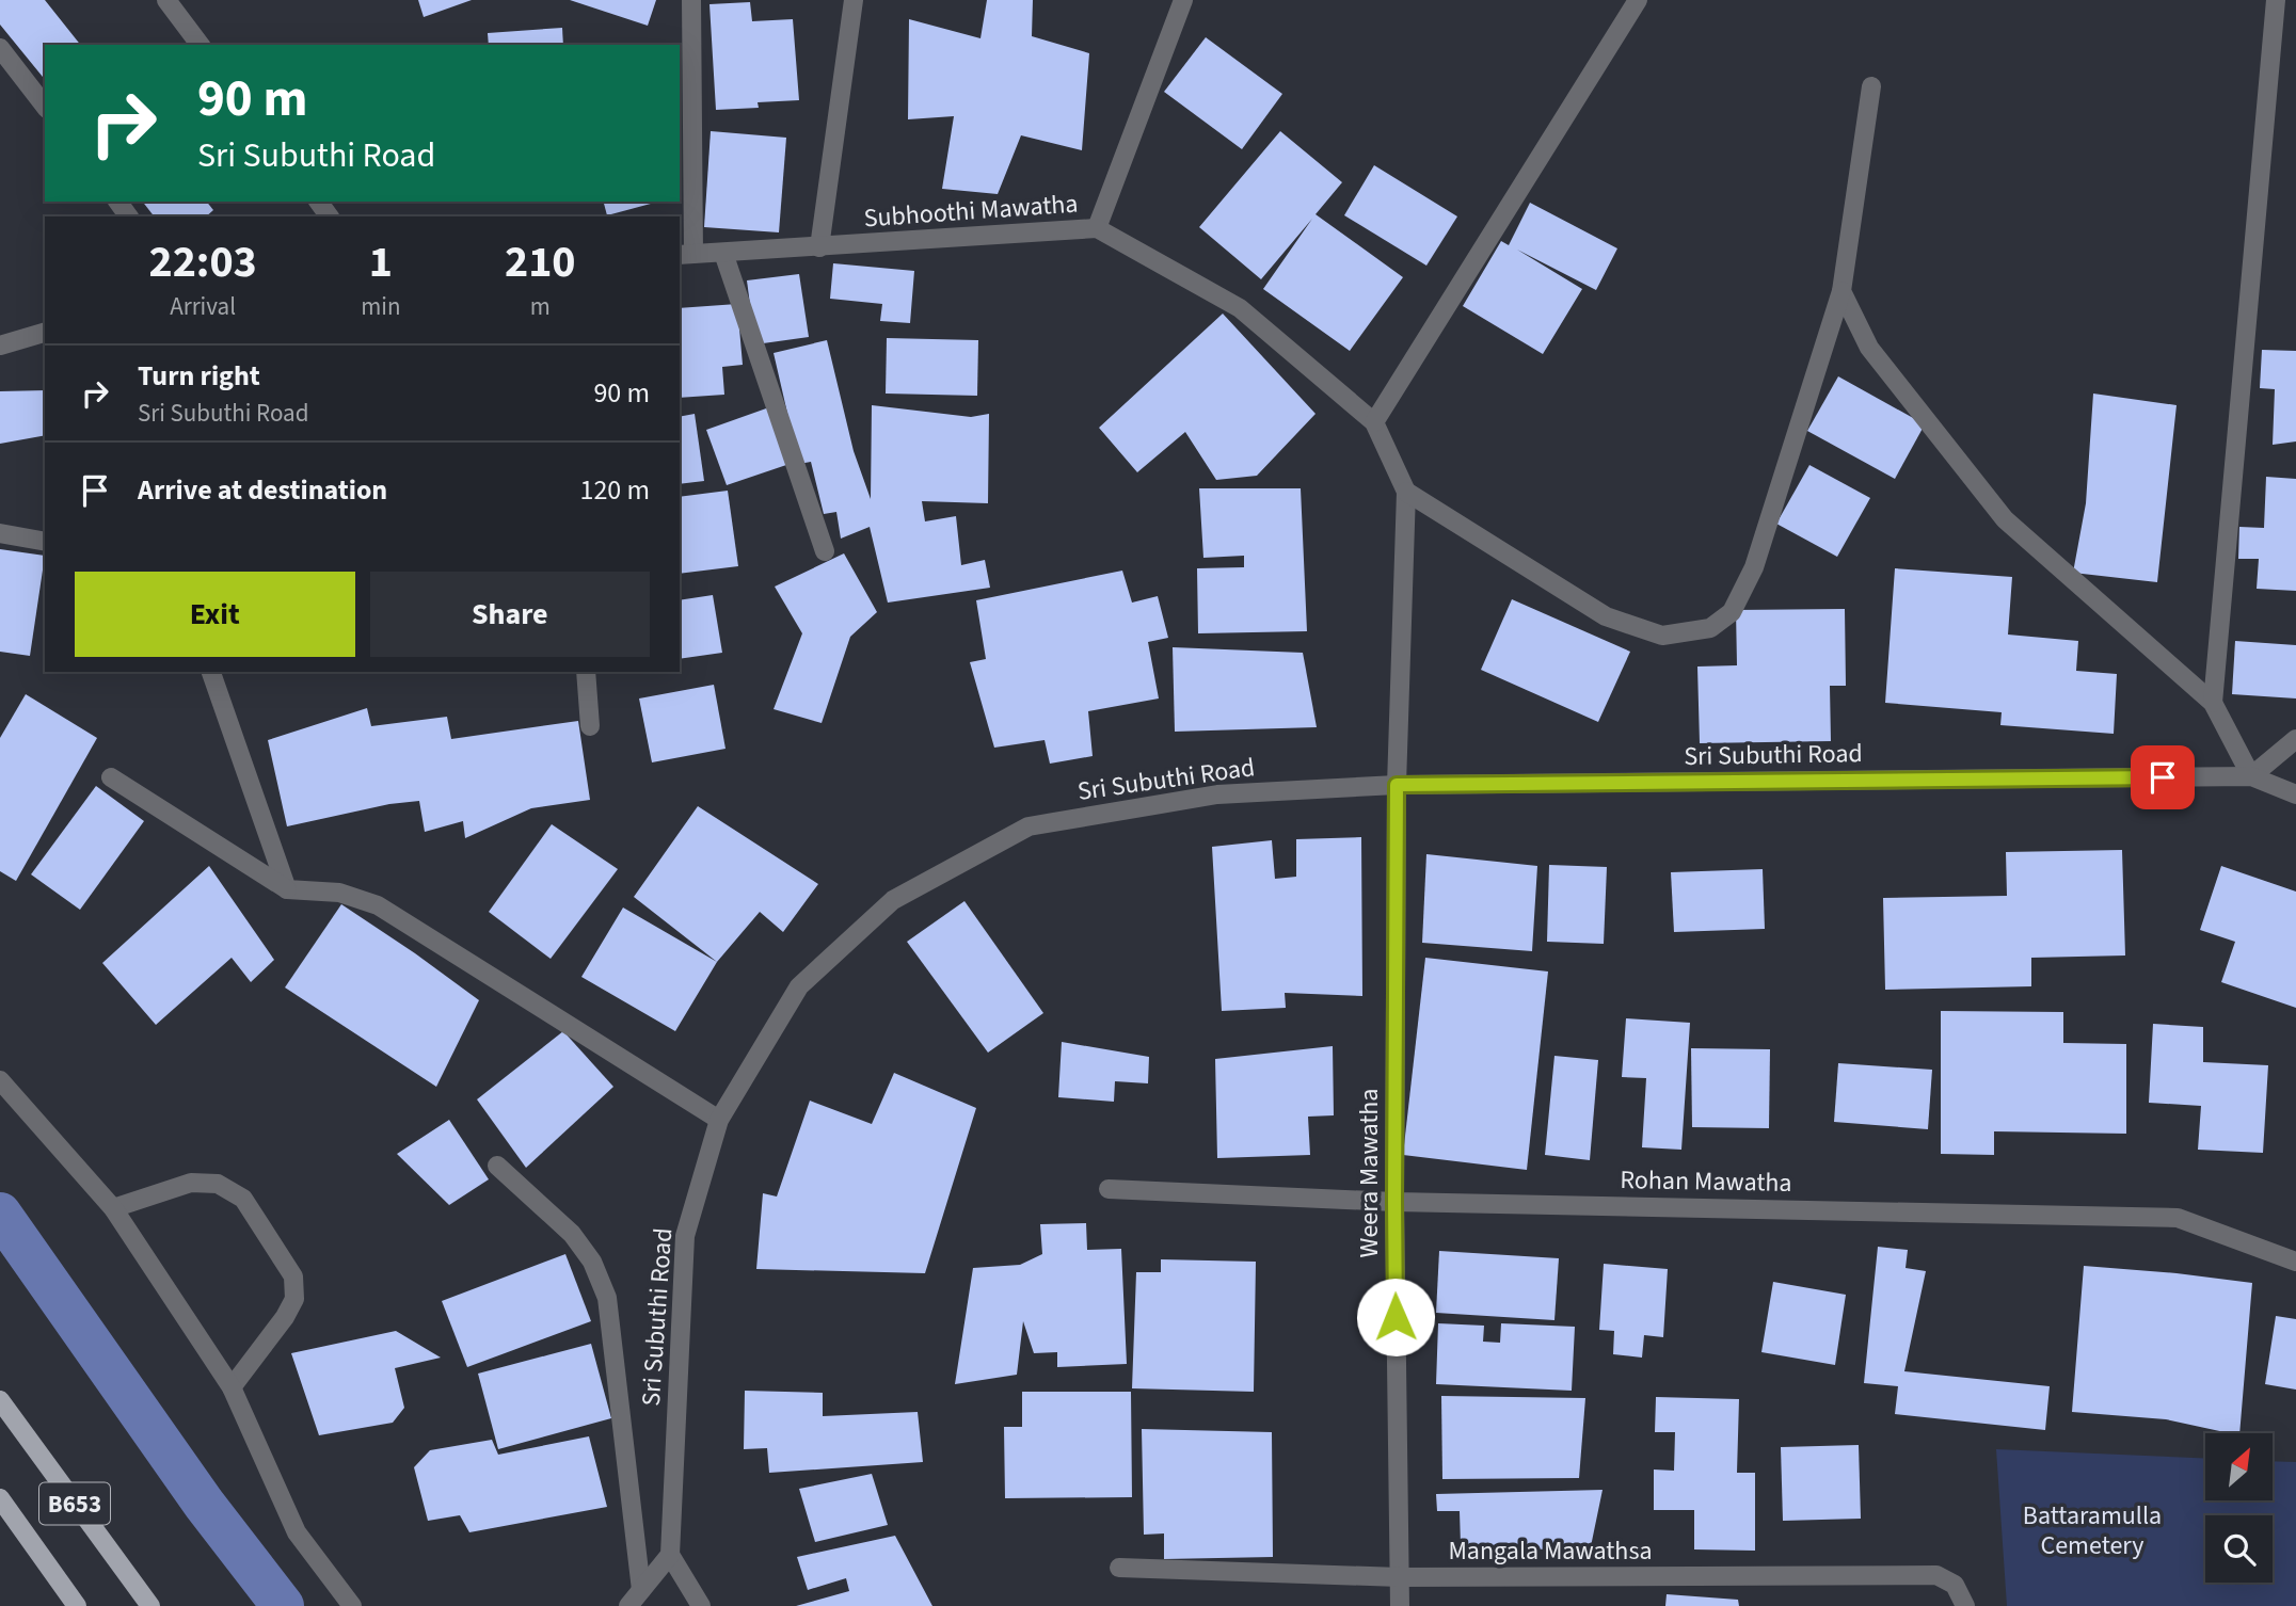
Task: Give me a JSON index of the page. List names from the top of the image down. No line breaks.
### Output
{"streets":{"main road":["B653"],"street":["Subhoothi Mawatha","Sri Subuthi Road","Weera Mawatha","Rohan Mawatha","Mangala Mawathsa"]},"crossings":[["Subhoothi Mawatha","Sri Subuthi Road"],["Subhoothi Mawatha","Weera Mawatha"],["Sri Subuthi Road","Weera Mawatha"],["Weera Mawatha","Rohan Mawatha"],["Weera Mawatha","Mangala Mawathsa"]],"parks":["Battaramulla Cemetery"],"north":"top right","page":{"turn":["90 m","Sri Subuthi Road"],"eta":["22:03","Arrival","1","min","210","m"],"list":[{"name":"Turn right","note":"Sri Subuthi Road","value":"90 m"},{"name":"Arrive at destination","value":"120 m"}],"buttons":["Exit","Share"]}}
